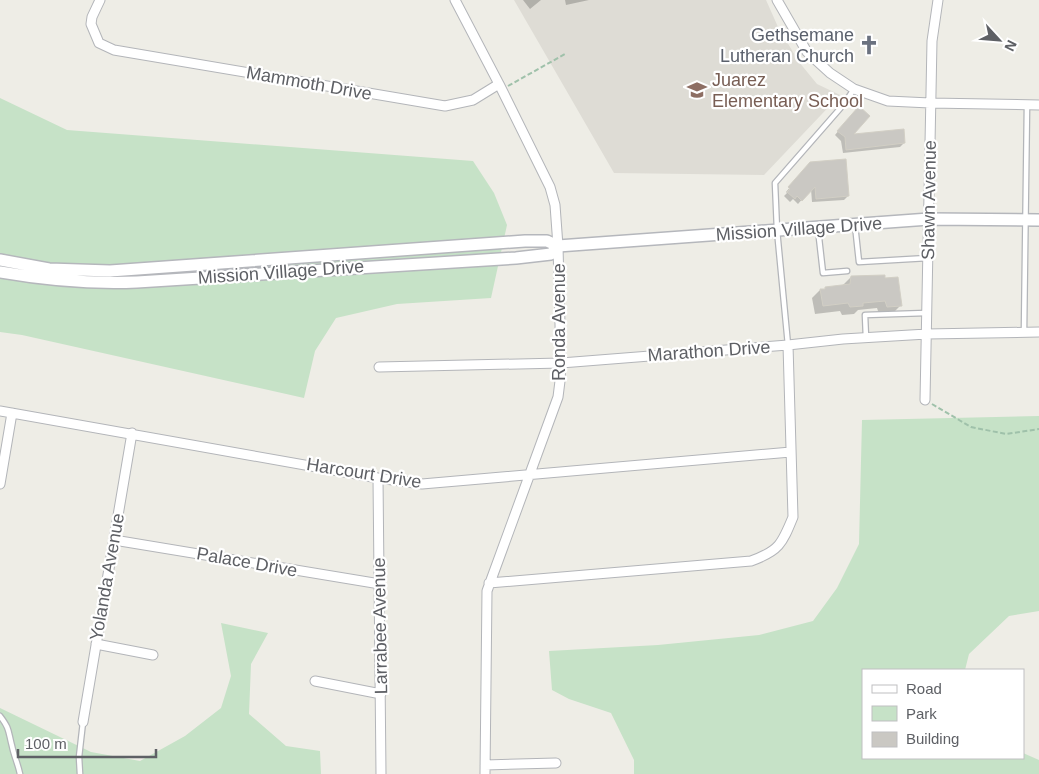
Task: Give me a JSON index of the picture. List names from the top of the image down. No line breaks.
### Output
{"streets":{"main road":["Mission Village Drive"],"street":["Mammoth Drive","Shawn Avenue","Ronda Avenue","Marathon Drive","Harcourt Drive","Palace Drive","Yolanda Avenue","Larrabee Avenue"]},"crossings":[["Mammoth Drive","Ronda Avenue"],["Shawn Avenue","Mission Village Drive"],["Shawn Avenue","Marathon Drive"],["Mission Village Drive","Ronda Avenue"],["Ronda Avenue","Marathon Drive"],["Ronda Avenue","Harcourt Drive"],["Harcourt Drive","Yolanda Avenue"],["Harcourt Drive","Larrabee Avenue"],["Palace Drive","Yolanda Avenue"],["Palace Drive","Larrabee Avenue"]],"places":{"church":["Gethsemane Lutheran Church"],"school or university":["Juarez Elementary School"]},"legend":["Road","Park","Building"],"scale_bar":"100 m","north":"bottom right"}
